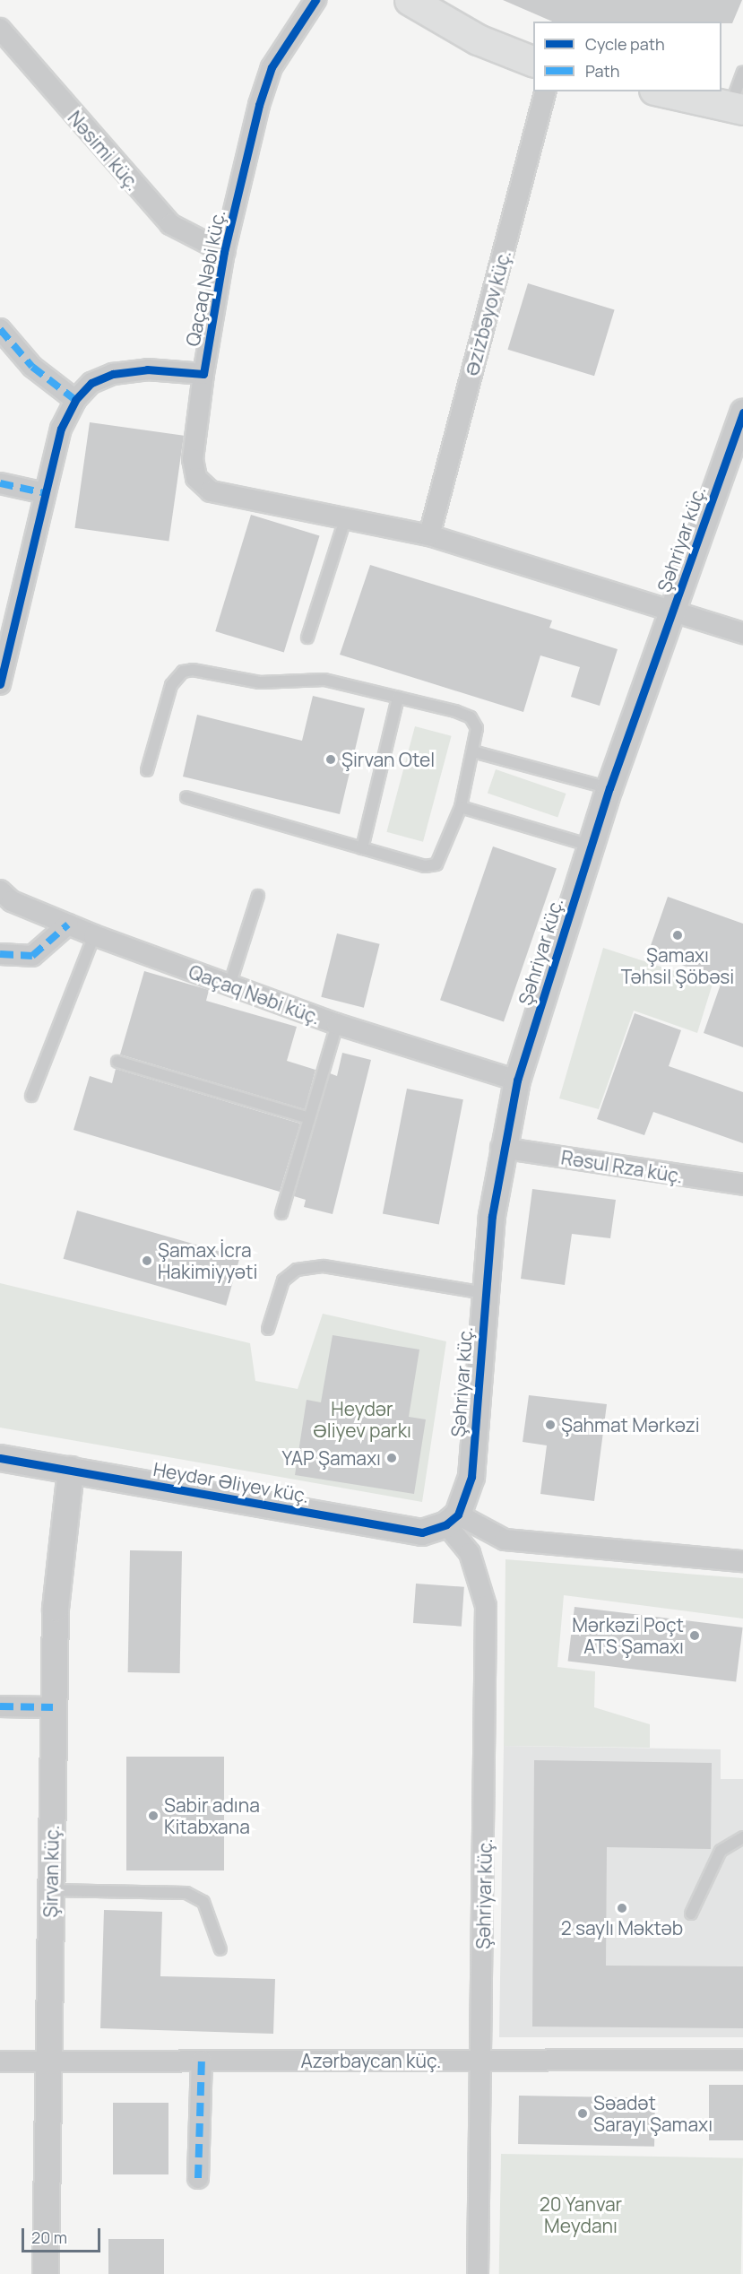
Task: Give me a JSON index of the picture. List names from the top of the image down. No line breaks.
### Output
{"streets":{"street":["Nəsimi küç.","Qaçaq Nəbi küç.","Əzizbəyov küç.","Şəhriyar küç.","Rəsul Rza küç.","Heydər Əliyev küç.","Şirvan küç.","Azərbaycan küç."]},"crossings":[["Nəsimi küç.","Qaçaq Nəbi küç."],["Qaçaq Nəbi küç.","Şəhriyar küç."],["Şəhriyar küç.","Rəsul Rza küç."],["Şəhriyar küç.","Heydər Əliyev küç."],["Şəhriyar küç.","Azərbaycan küç."],["Heydər Əliyev küç.","Şirvan küç."],["Şirvan küç.","Azərbaycan küç."]],"parks":["Heydər Əliyev parkı","20 Yanvar Meydanı"],"places":["Şirvan Otel","Şamaxı Təhsil Şöbəsi","Şamax İcra Hakimiyyəti","Şahmat Mərkəzi","YAP Şamaxı","Mərkəzi Poçt ATS Şamaxı","Sabir adına Kitabxana","2 saylı Məktəb","Səadət Sarayı Şamaxı"],"legend":["Cycle path","Path"],"scale_bar":"20 m"}
